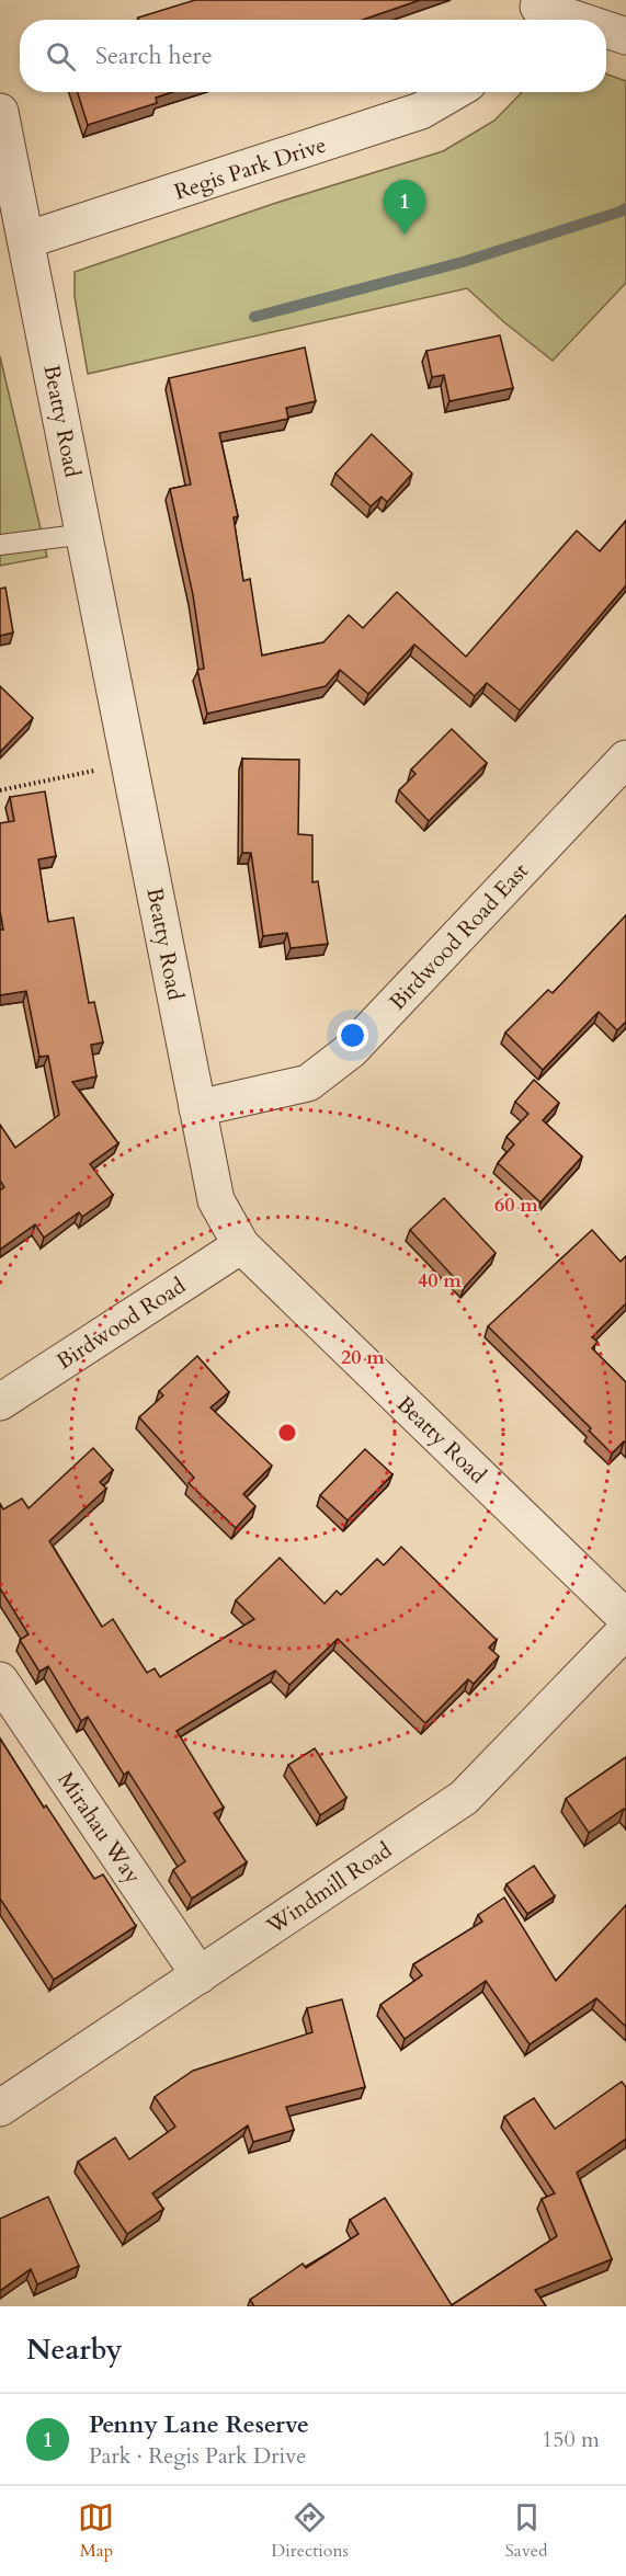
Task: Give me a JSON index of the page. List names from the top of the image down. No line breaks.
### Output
{"streets":{"street":["Regis Park Drive","Beatty Road","Birdwood Road East","Birdwood Road","Mirahau Way","Windmill Road"]},"crossings":[["Regis Park Drive","Beatty Road"],["Beatty Road","Birdwood Road East"],["Beatty Road","Birdwood Road"],["Mirahau Way","Windmill Road"]],"page":{"search":"Search here","pins":"1","heading":"Nearby","list":[{"mark":"1","name":"Penny Lane Reserve","note":"Park · Regis Park Drive","value":"150 m"}],"nav":["Map","Directions","Saved"]},"rings":["60 m","40 m","20 m"]}
